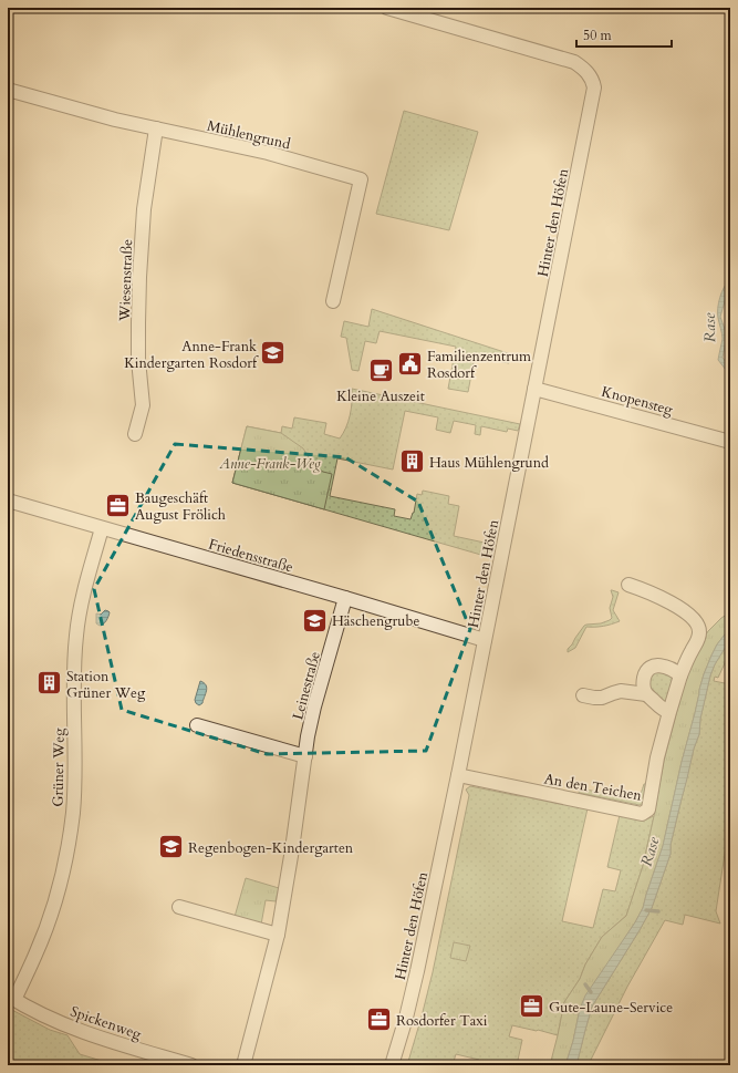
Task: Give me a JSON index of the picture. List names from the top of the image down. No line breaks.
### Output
{"streets":{"street":["Mühlengrund","Hinter den Höfen","Wiesenstraße","Knopensteg","Friedensstraße","Leinestraße","Grüner Weg","An den Teichen","Spickenweg"]},"crossings":[["Mühlengrund","Wiesenstraße"],["Hinter den Höfen","Knopensteg"],["Hinter den Höfen","Friedensstraße"],["Hinter den Höfen","An den Teichen"],["Friedensstraße","Leinestraße"],["Friedensstraße","Grüner Weg"],["Grüner Weg","Spickenweg"]],"water":["Rase"],"parks":["Anne-Frank-Weg"],"places":{"school or university":["Anne-Frank Kindergarten Rosdorf","Häschengrube","Regenbogen-Kindergarten"],"public building":["Familienzentrum Rosdorf"],"cafe":["Kleine Auszeit"],"building":["Haus Mühlengrund","Station Grüner Weg"],"office":["Baugeschäft August Frölich","Gute-Laune-Service","Rosdorfer Taxi"]},"scale_bar":"50 m"}
